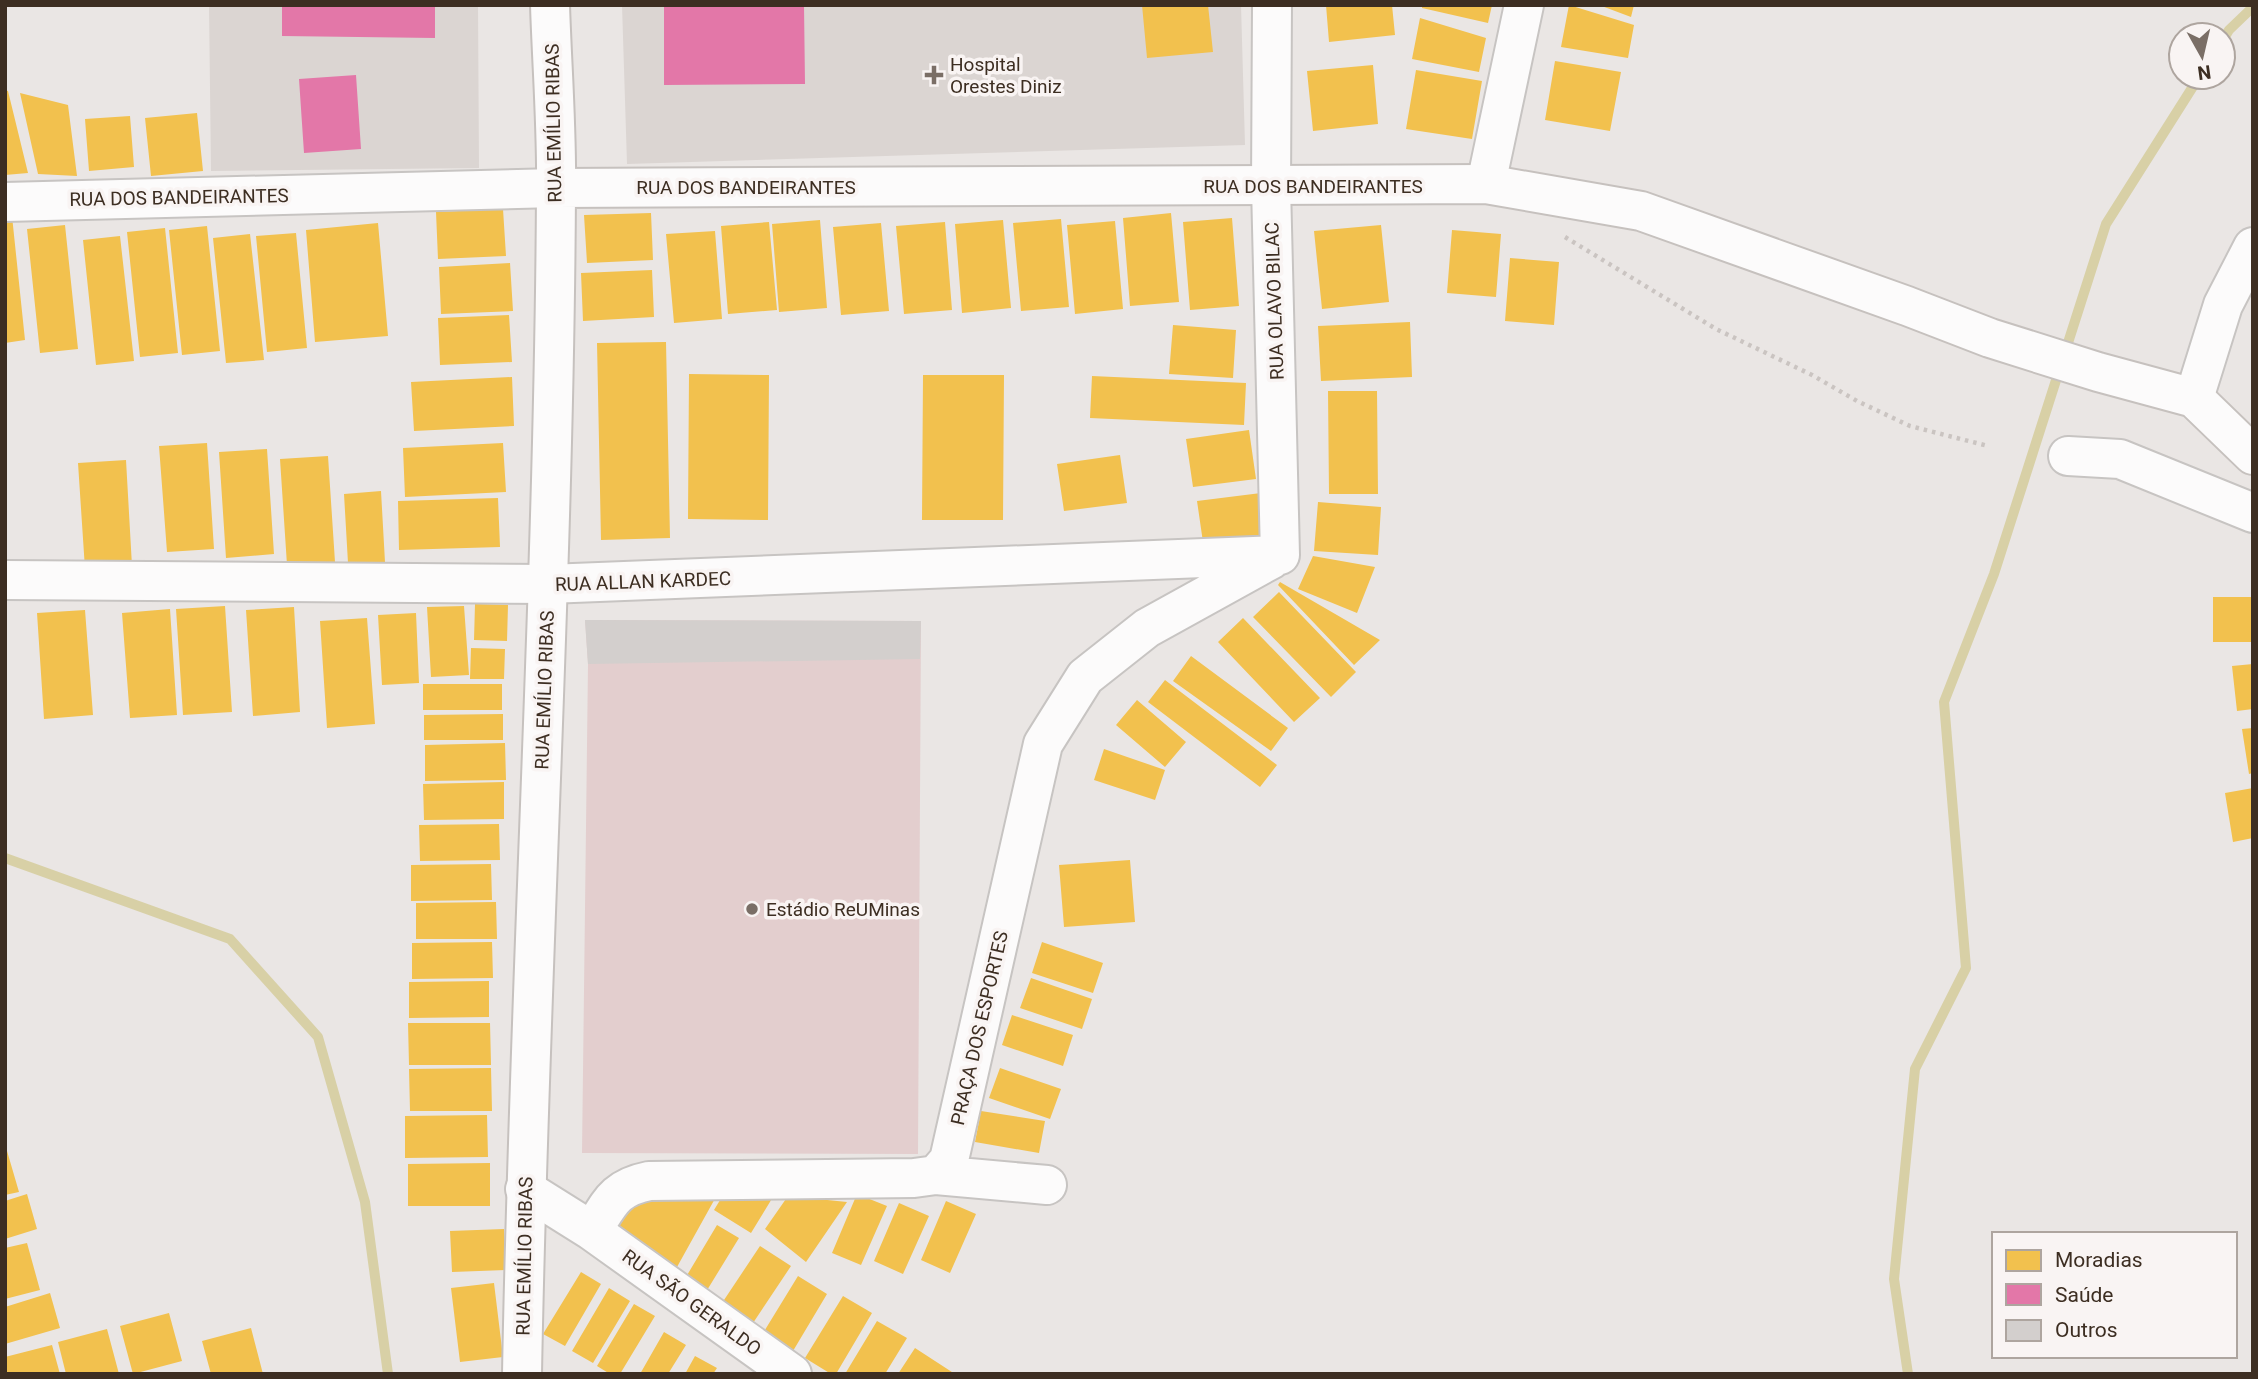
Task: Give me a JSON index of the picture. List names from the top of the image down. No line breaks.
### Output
{"streets":{"street":["RUA EMÍLIO RIBAS","RUA DOS BANDEIRANTES","RUA OLAVO BILAC","RUA ALLAN KARDEC","PRAÇA DOS ESPORTES","RUA SÃO GERALDO"]},"crossings":[["RUA EMÍLIO RIBAS","RUA DOS BANDEIRANTES"],["RUA EMÍLIO RIBAS","RUA ALLAN KARDEC"],["RUA DOS BANDEIRANTES","RUA OLAVO BILAC"],["RUA OLAVO BILAC","RUA ALLAN KARDEC"],["RUA OLAVO BILAC","PRAÇA DOS ESPORTES"],["RUA ALLAN KARDEC","PRAÇA DOS ESPORTES"]],"places":{"health":["Hospital Orestes Diniz"],"other":["Estádio ReUMinas"]},"legend":["Moradias","Saúde","Outros"],"north":"bottom"}
